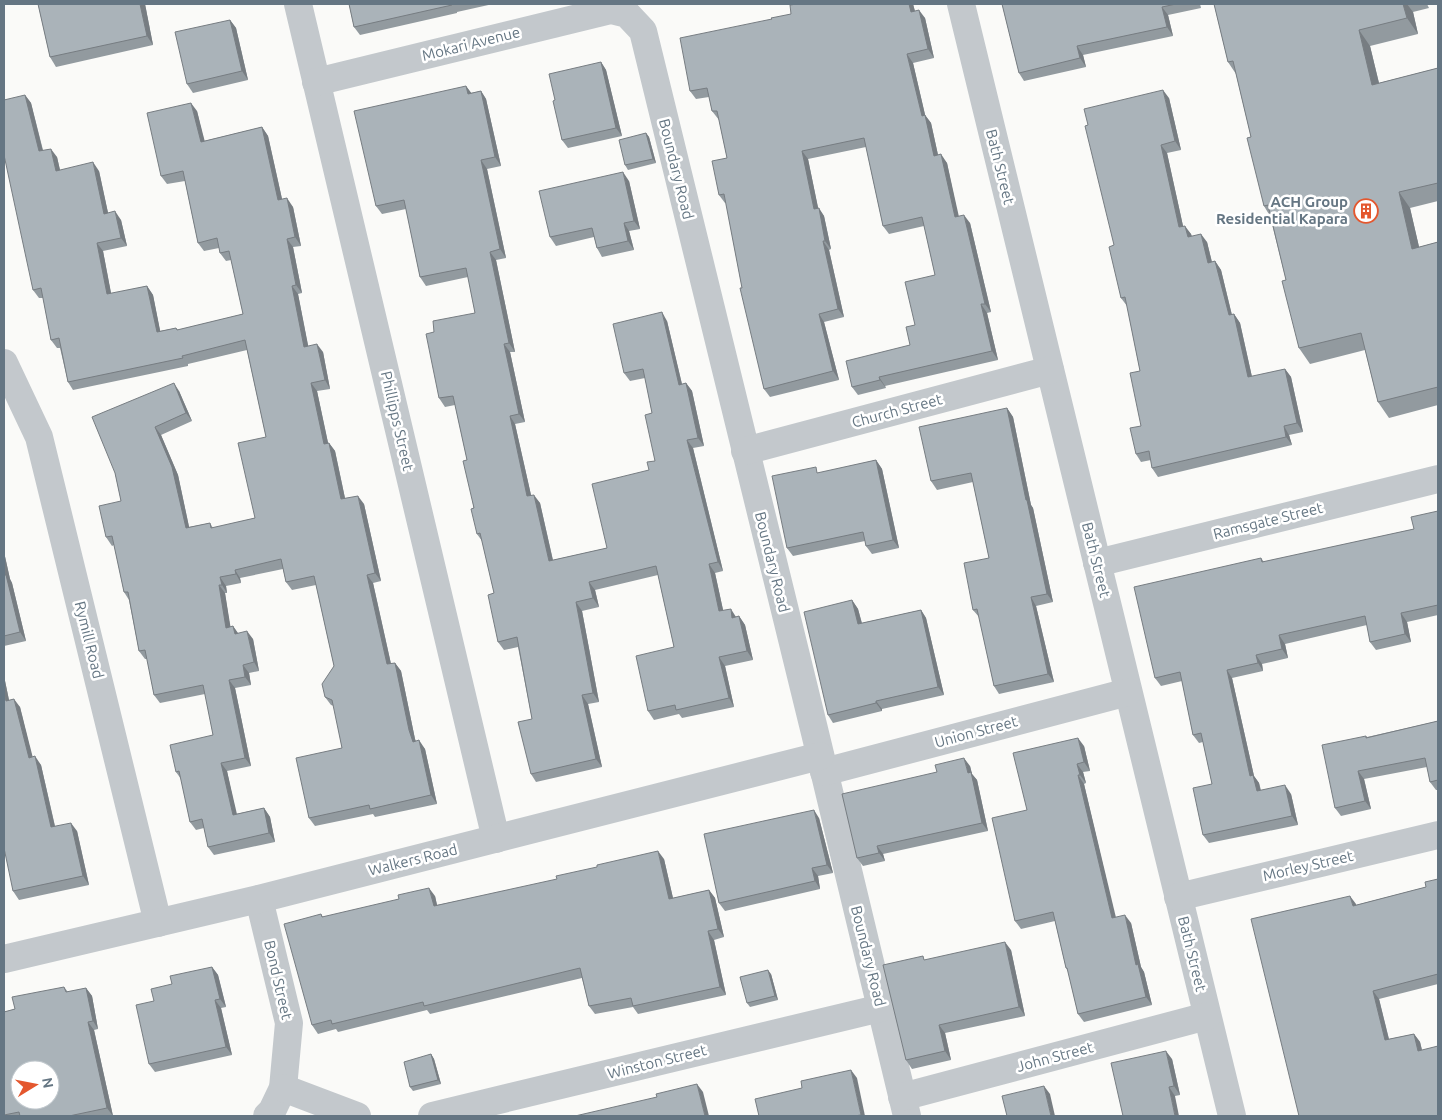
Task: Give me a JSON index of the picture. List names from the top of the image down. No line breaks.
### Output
{"streets":{"street":["Mokari Avenue","Bath Street","Boundary Road","Church Street","Phillipps Street","Ramsgate Street","Rymill Road","Union Street","Walkers Road","Morley Street","Bond Street","John Street","Winston Street"]},"crossings":[["Mokari Avenue","Boundary Road"],["Mokari Avenue","Phillipps Street"],["Bath Street","Church Street"],["Bath Street","Ramsgate Street"],["Bath Street","Union Street"],["Bath Street","Morley Street"],["Bath Street","John Street"],["Boundary Road","Church Street"],["Boundary Road","Union Street"],["Boundary Road","Walkers Road"],["Boundary Road","John Street"],["Boundary Road","Winston Street"],["Phillipps Street","Walkers Road"],["Rymill Road","Walkers Road"],["Union Street","Walkers Road"],["Walkers Road","Bond Street"]],"places":{"building":["ACH Group Residential Kapara"]},"north":"right"}
